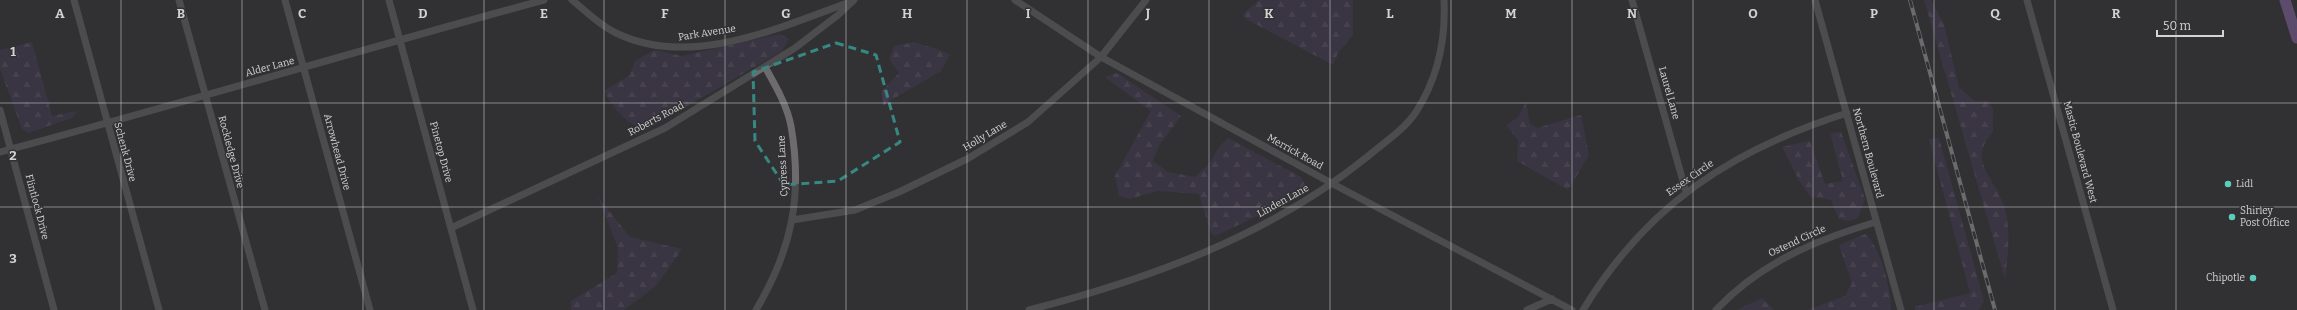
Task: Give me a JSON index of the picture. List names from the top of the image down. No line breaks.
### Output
{"streets":{"street":["Park Avenue","Alder Lane","Laurel Lane","Roberts Road","Holly Lane","Schenk Drive","Rockledge Drive","Arrowhead Drive","Pinetop Drive","Merrick Road","Mastic Boulevard West","Northern Boulevard","Cypress Lane","Essex Circle","Linden Lane","Flintlock Drive","Ostend Circle"]},"crossings":[["Park Avenue","Roberts Road"],["Alder Lane","Schenk Drive"],["Alder Lane","Rockledge Drive"],["Alder Lane","Arrowhead Drive"],["Alder Lane","Pinetop Drive"],["Alder Lane","Flintlock Drive"],["Laurel Lane","Essex Circle"],["Roberts Road","Pinetop Drive"],["Roberts Road","Cypress Lane"],["Holly Lane","Merrick Road"],["Holly Lane","Cypress Lane"],["Merrick Road","Linden Lane"],["Northern Boulevard","Essex Circle"],["Northern Boulevard","Ostend Circle"]],"places":["Lidl","Shirley Post Office","Chipotle"],"scale_bar":"50 m","grid":{"columns":["A","B","C","D","E","F","G","H","I","J","K","L","M","N","O","P","Q","R"],"rows":["1","2","3"]}}
